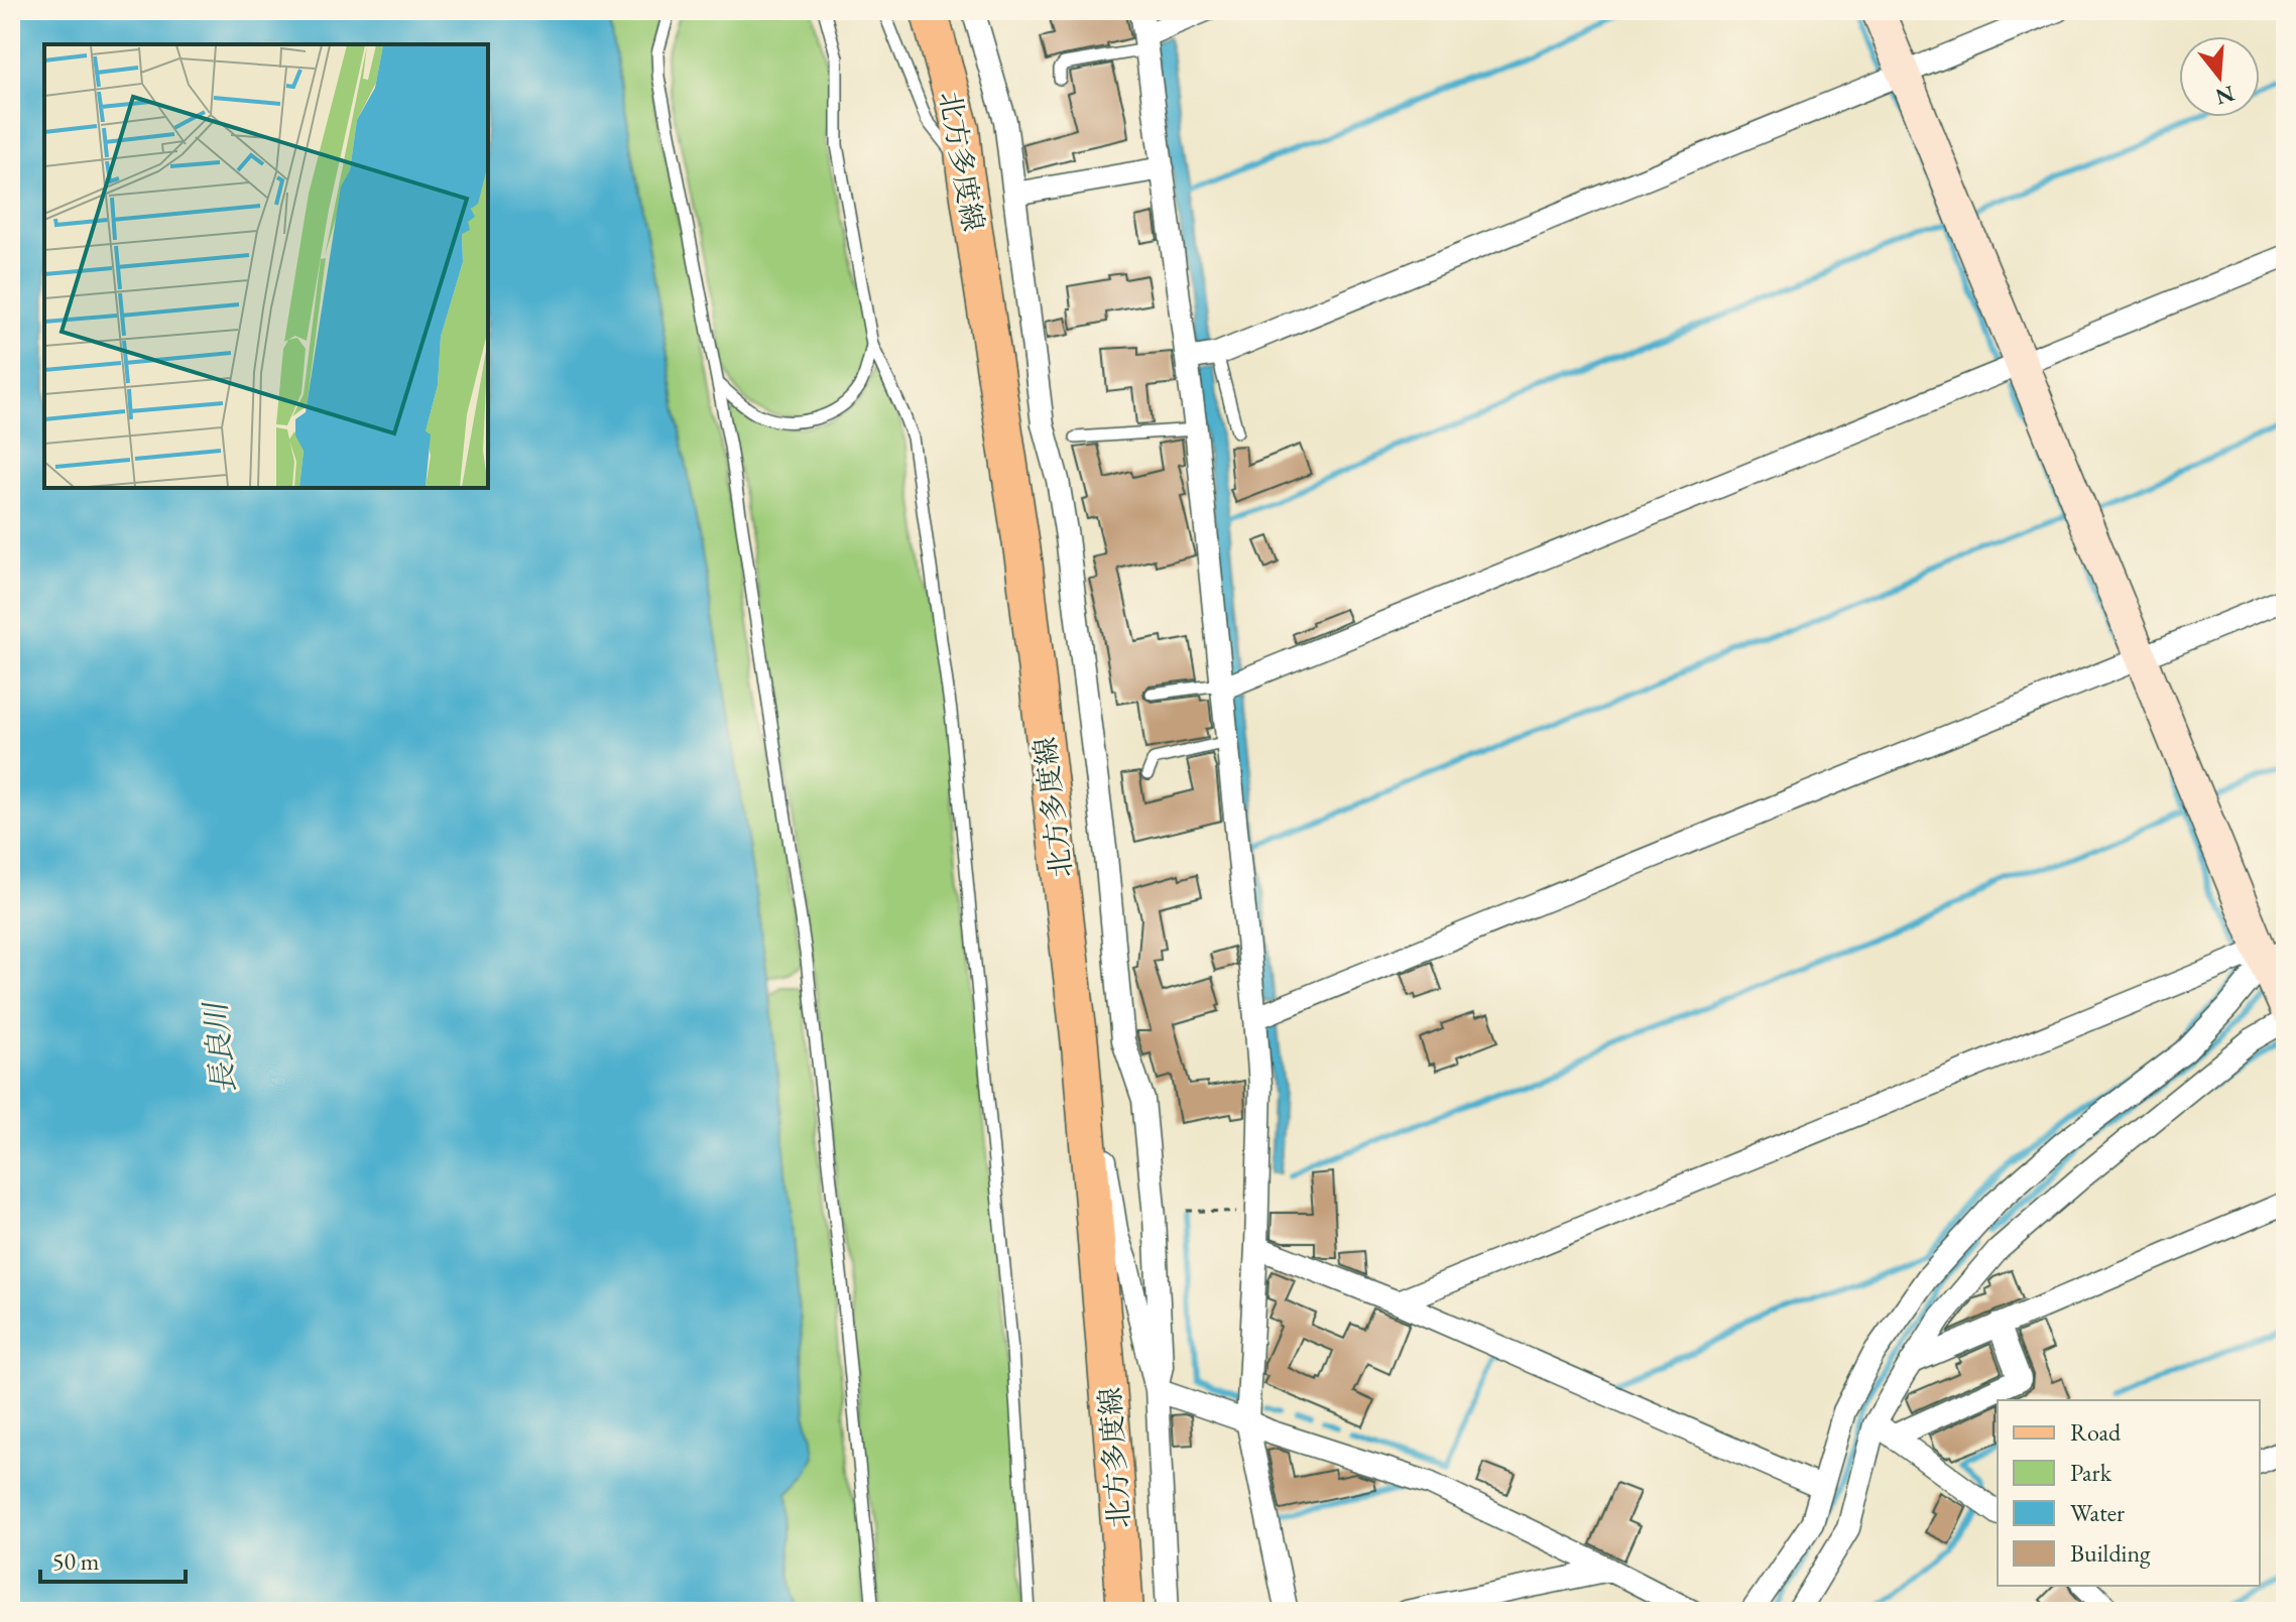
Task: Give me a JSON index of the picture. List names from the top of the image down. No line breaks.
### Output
{"streets":{"main road":["北方多度線"]},"water":["長良川"],"legend":["Road","Park","Water","Building"],"scale_bar":"50 m","north":"bottom"}
